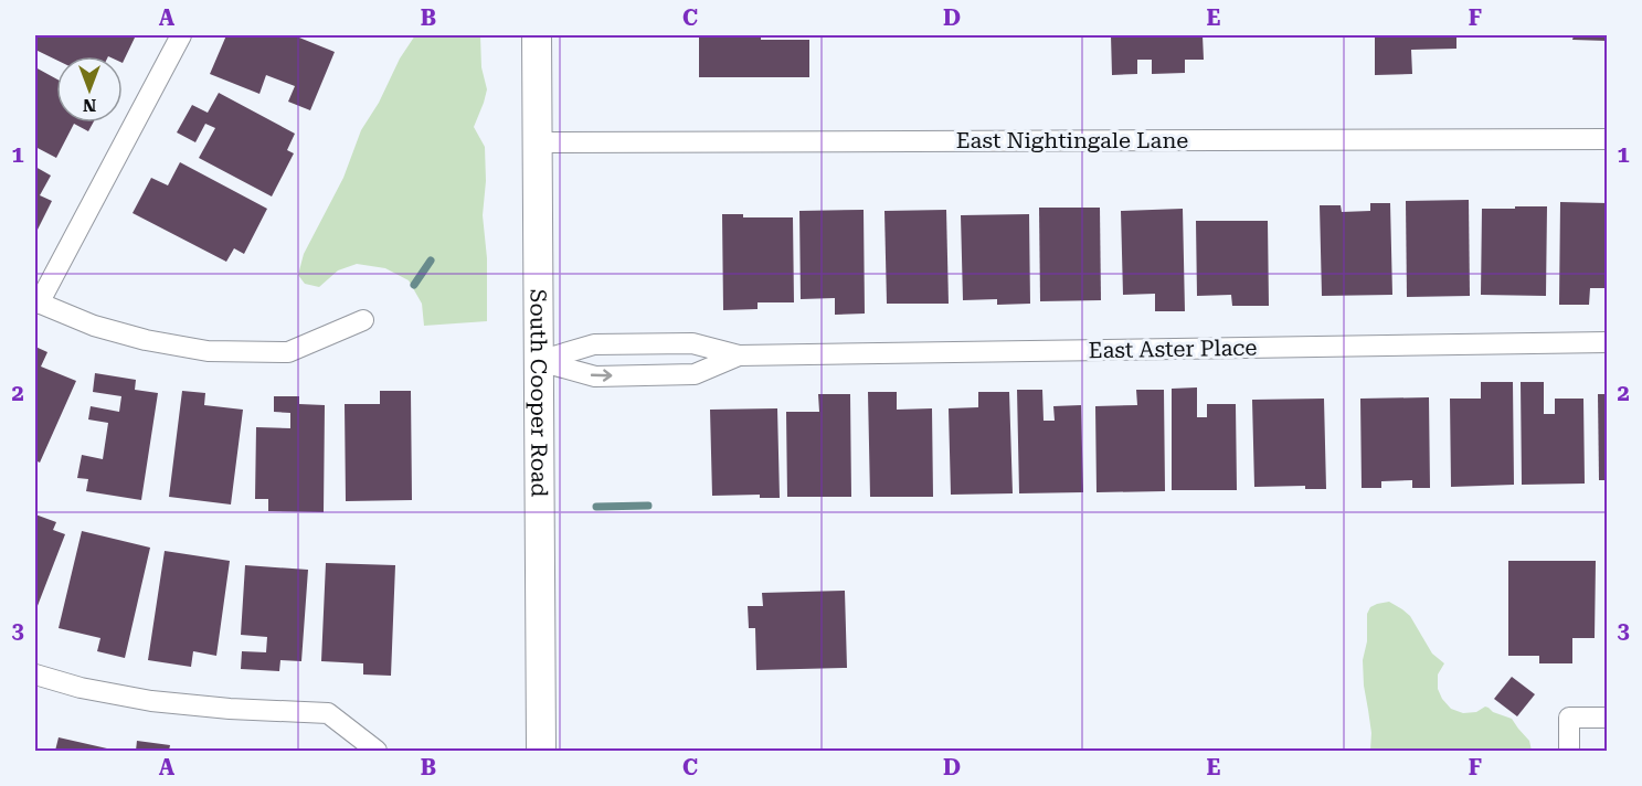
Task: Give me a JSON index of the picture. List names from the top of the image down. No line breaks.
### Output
{"streets":{"main road":["South Cooper Road"],"street":["East Nightingale Lane","East Aster Place"]},"crossings":[["East Nightingale Lane","South Cooper Road"],["East Aster Place","South Cooper Road"]],"north":"bottom","grid":{"columns":["A","B","C","D","E","F"],"rows":["1","2","3"]}}
